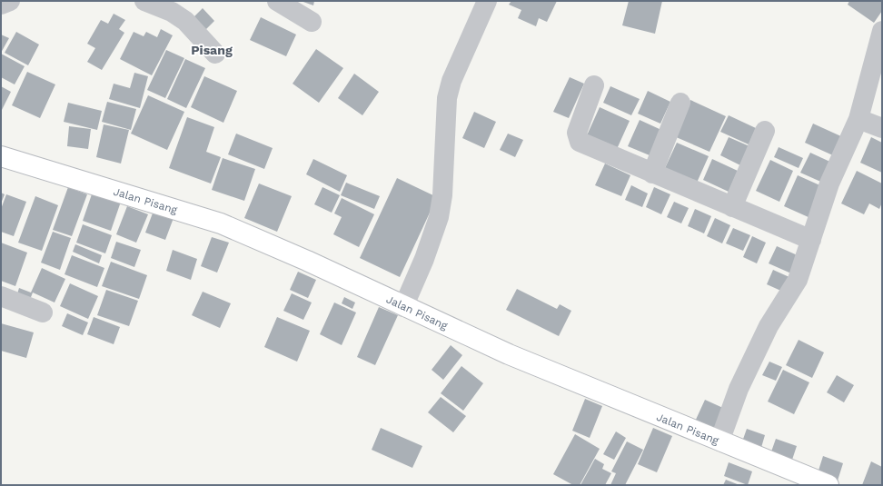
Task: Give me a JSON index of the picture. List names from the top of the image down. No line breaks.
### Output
{"streets":{"street":["Jalan Pisang"]},"districts":["Pisang"]}
